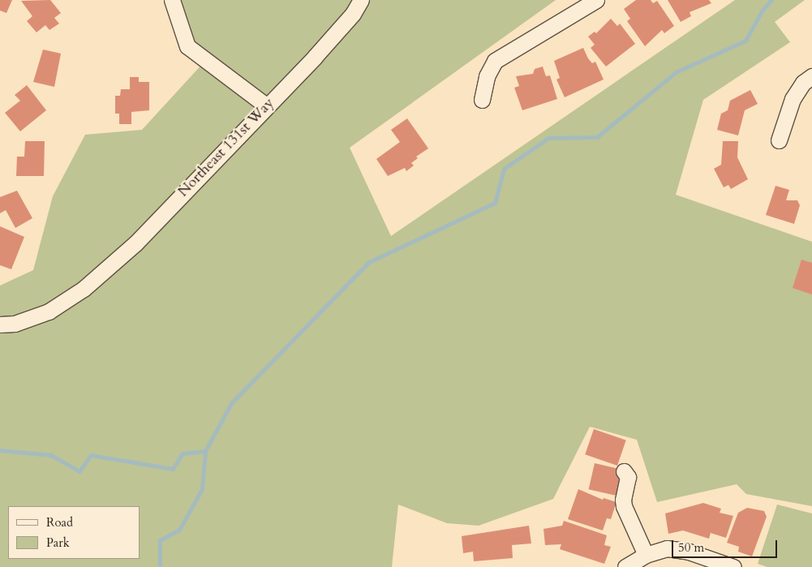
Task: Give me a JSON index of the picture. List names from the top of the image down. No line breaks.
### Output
{"streets":{"street":["Northeast 131st Way"]},"legend":["Road","Park"],"scale_bar":"50 m"}
